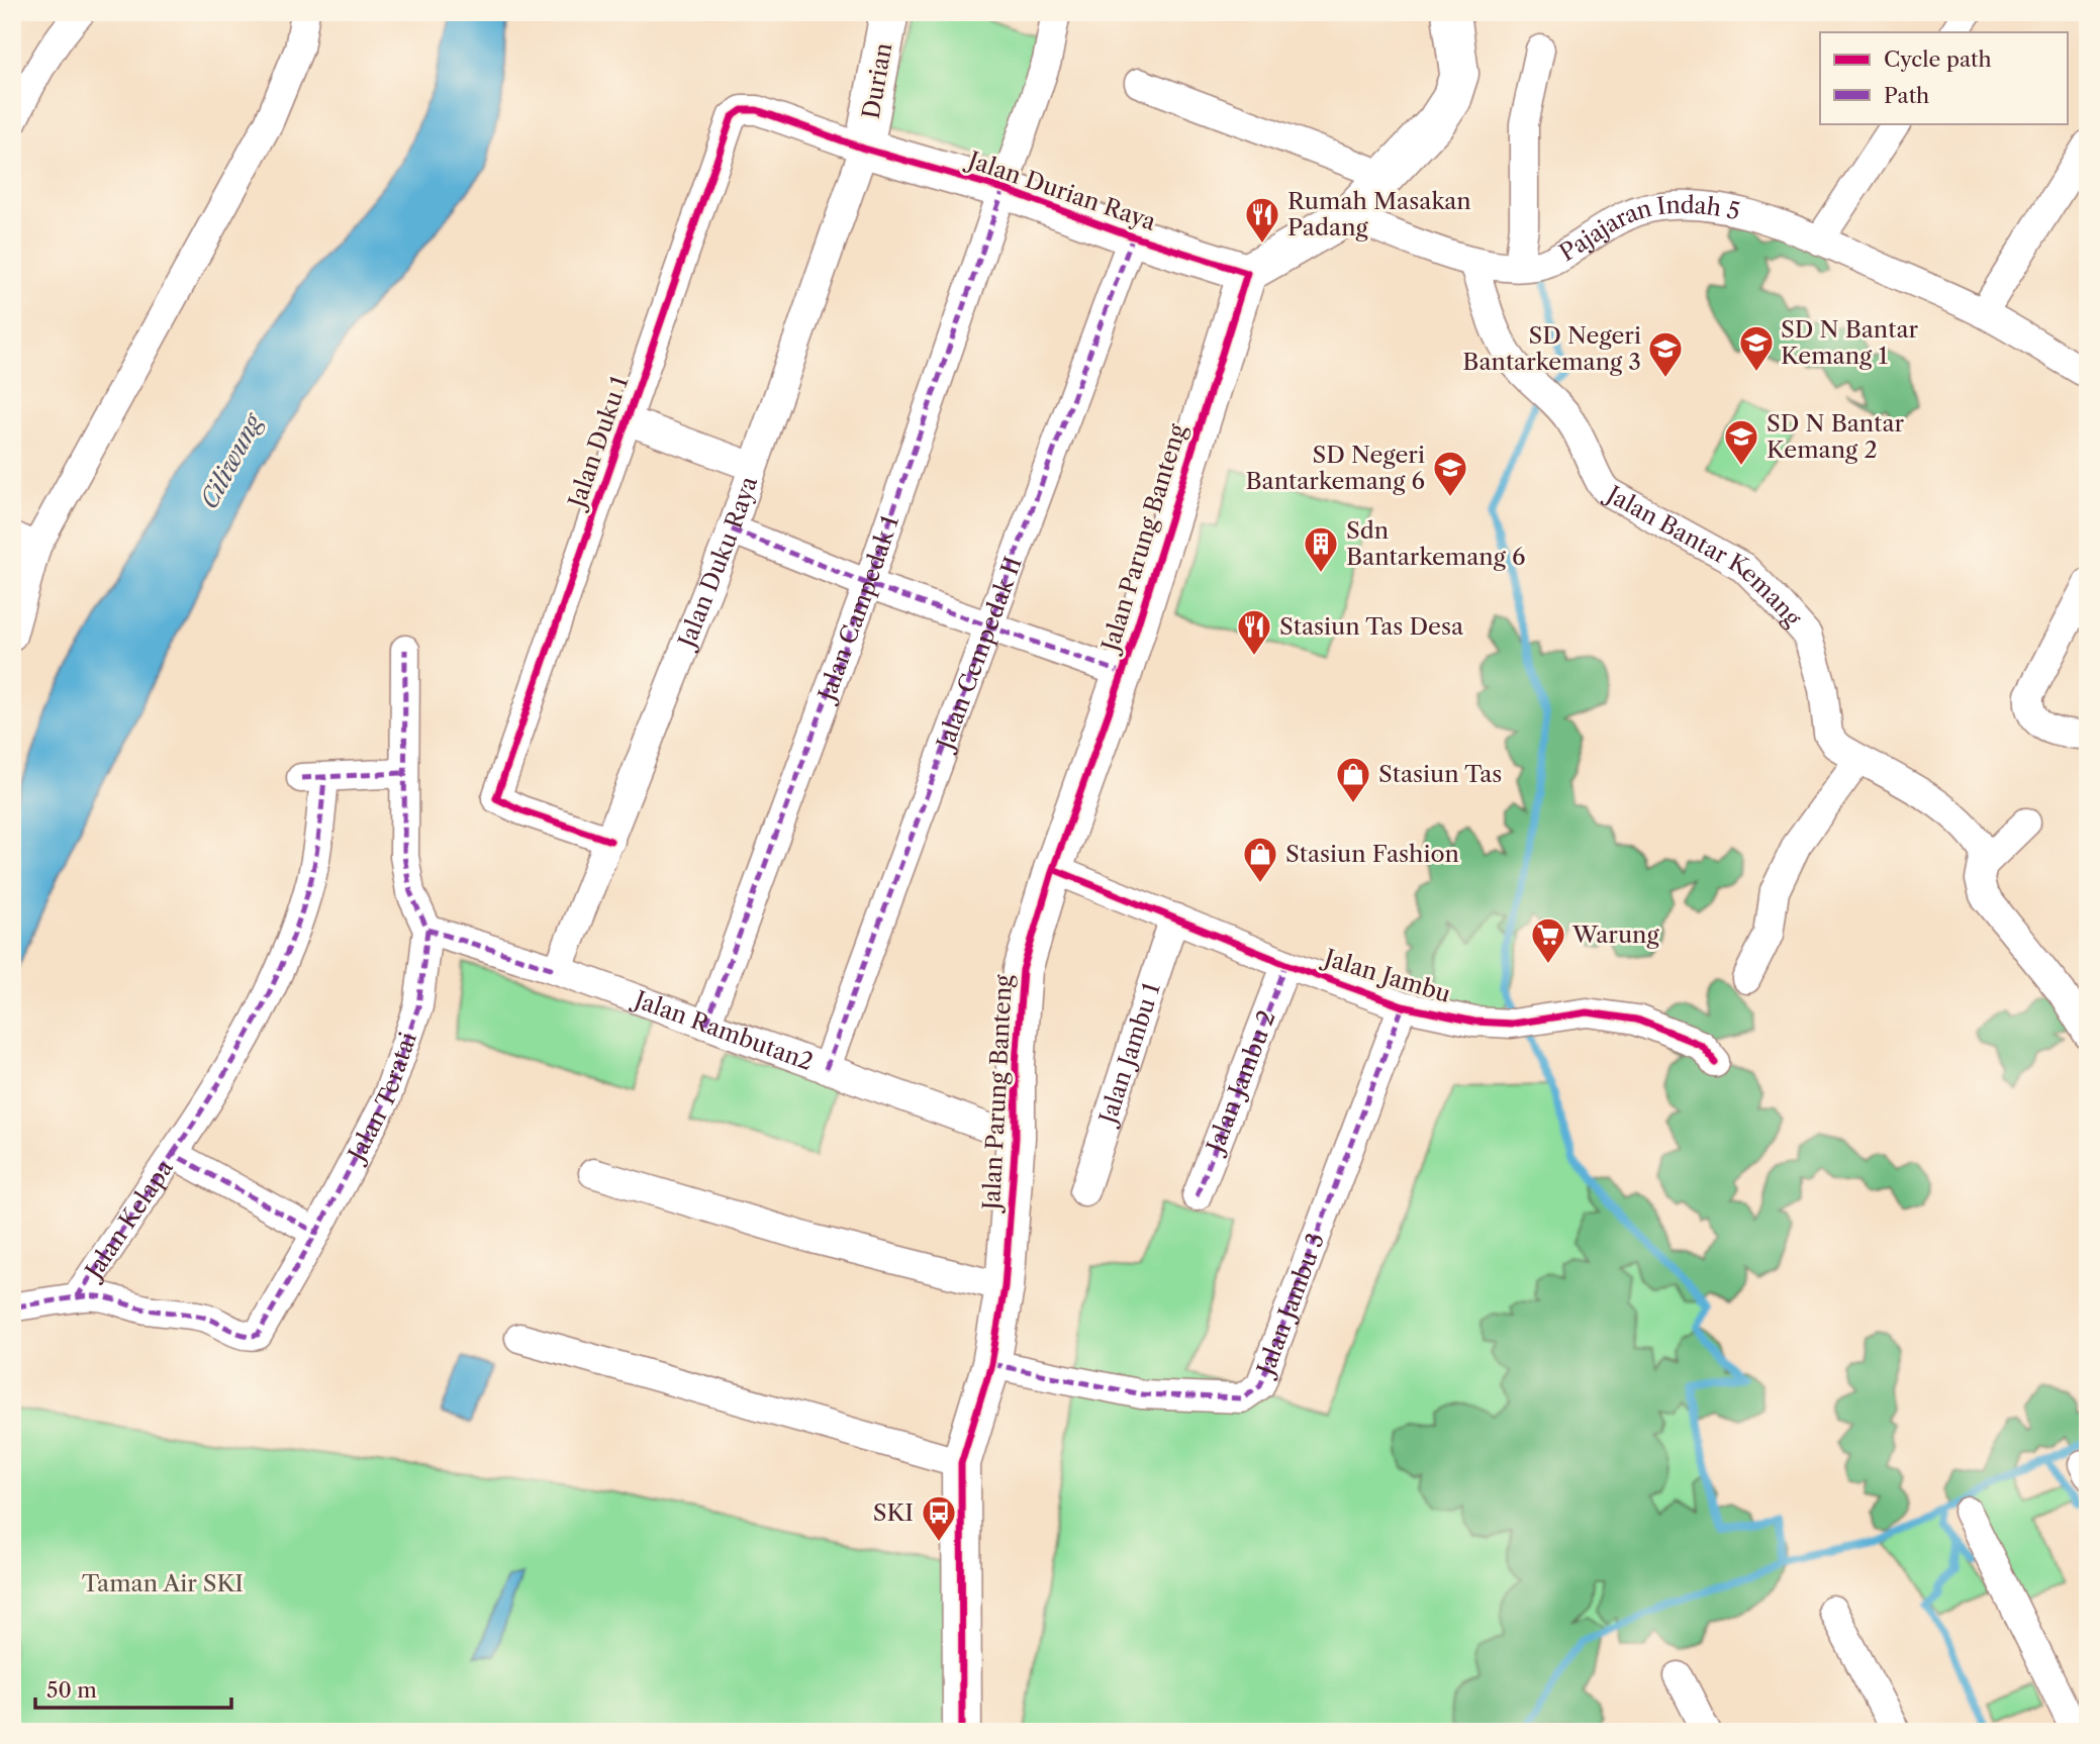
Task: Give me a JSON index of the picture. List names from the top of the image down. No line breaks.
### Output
{"streets":{"street":["Durian","Jalan Durian Raya","Pajajaran Indah 5","Jalan Duku 1","Jalan Parung Banteng","Jalan Bantar Kemang","Jalan Duku Raya","Jalan Campedak 1","Jalan Cempedak II","Jalan Jambu","Jalan Rambutan2","Jalan Jambu 1","Jalan Jambu 2","Jalan Teratai","Jalan Kelapa","Jalan Jambu 3"]},"crossings":[["Durian","Jalan Durian Raya"],["Durian","Jalan Duku 1"],["Durian","Jalan Duku Raya"],["Jalan Durian Raya","Jalan Duku 1"],["Jalan Durian Raya","Jalan Parung Banteng"],["Jalan Durian Raya","Jalan Duku Raya"],["Jalan Durian Raya","Jalan Campedak 1"],["Jalan Durian Raya","Jalan Cempedak II"],["Jalan Duku 1","Jalan Duku Raya"],["Jalan Parung Banteng","Jalan Jambu"],["Jalan Parung Banteng","Jalan Rambutan2"],["Jalan Parung Banteng","Jalan Jambu 3"],["Jalan Duku Raya","Jalan Rambutan2"],["Jalan Campedak 1","Jalan Rambutan2"],["Jalan Cempedak II","Jalan Rambutan2"],["Jalan Jambu","Jalan Jambu 1"],["Jalan Jambu","Jalan Jambu 2"],["Jalan Jambu","Jalan Jambu 3"],["Jalan Rambutan2","Jalan Teratai"],["Jalan Teratai","Jalan Kelapa"]],"water":["Ciliwung"],"parks":["Taman Air SKI"],"places":{"restaurant":["Rumah Masakan Padang","Stasiun Tas Desa"],"school or university":["SD N Bantar Kemang 1","SD Negeri Bantarkemang 3","SD N Bantar Kemang 2","SD Negeri Bantarkemang 6"],"building":["Sdn Bantarkemang 6"],"shop":["Stasiun Tas","Stasiun Fashion"],"supermarket":["Warung"],"bus stop":["SKI"]},"legend":["Cycle path","Path"],"scale_bar":"50 m"}
